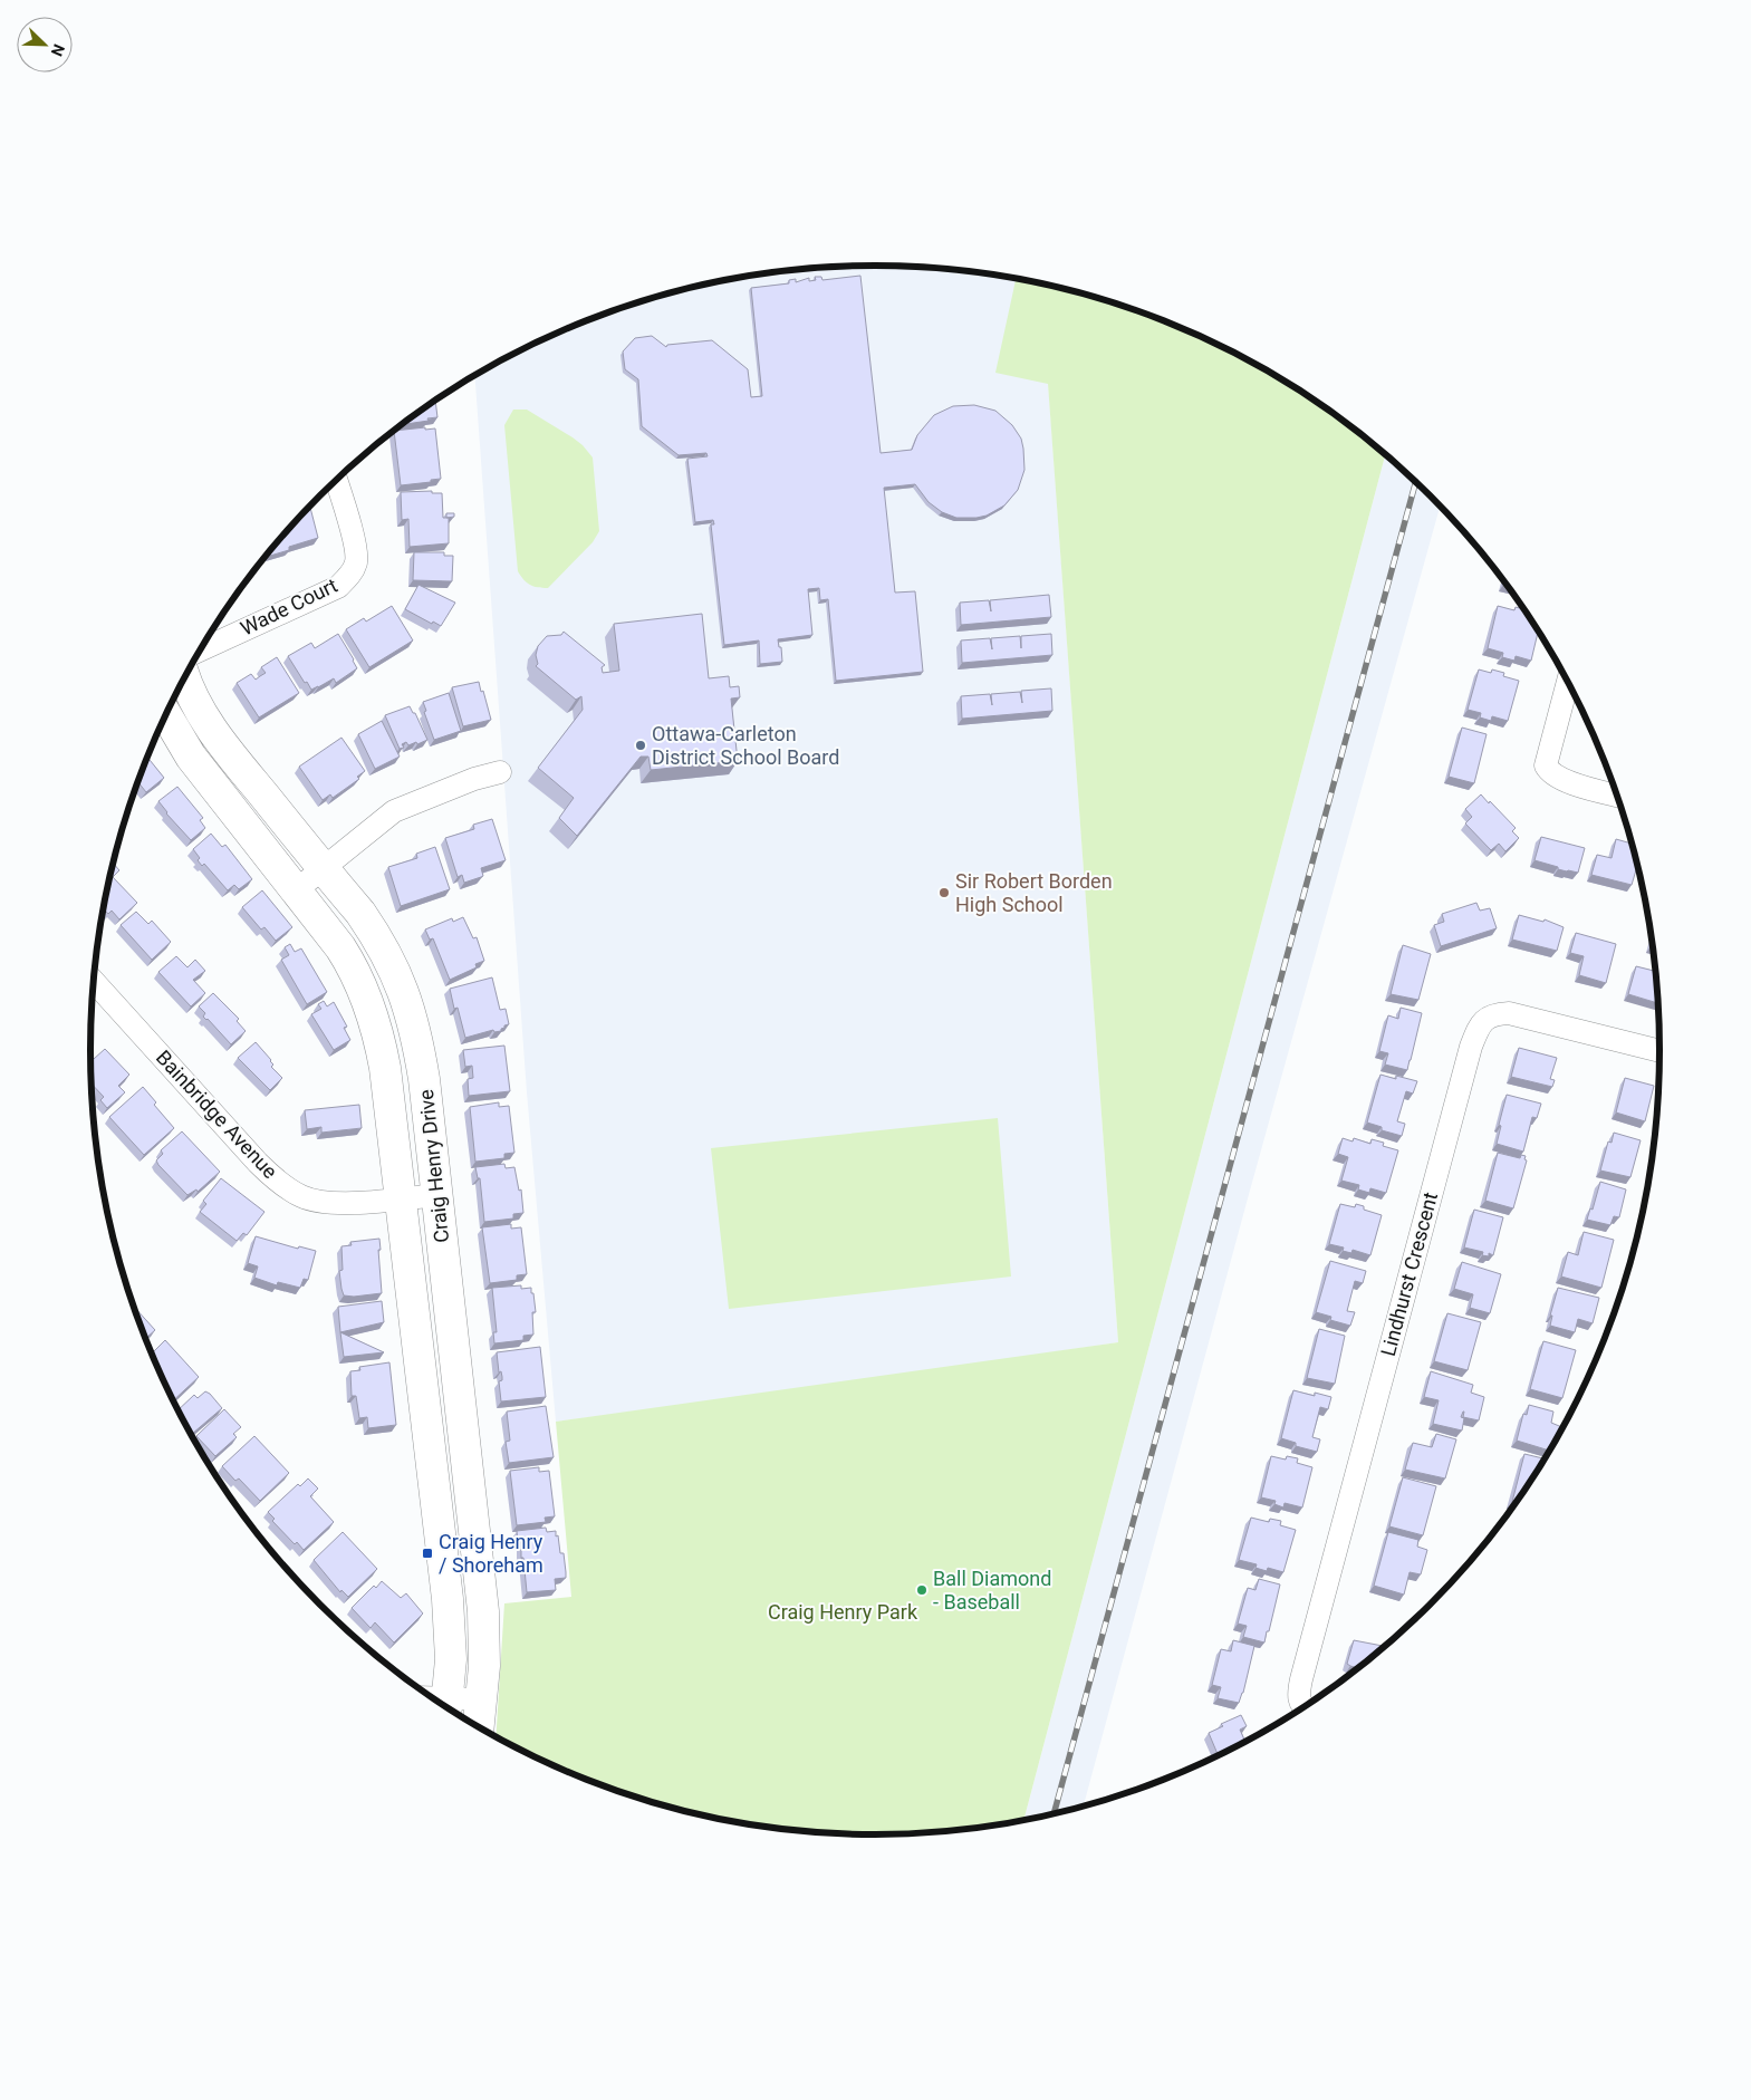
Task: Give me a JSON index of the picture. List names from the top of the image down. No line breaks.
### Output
{"streets":{"street":["Wade Court","Bainbridge Avenue","Craig Henry Drive","Lindhurst Crescent"]},"crossings":[["Bainbridge Avenue","Craig Henry Drive"]],"parks":["Craig Henry Park"],"places":{"other":["Ottawa-Carleton District School Board","Sir Robert Borden High School","Ball Diamond - Baseball"],"transit":["Craig Henry / Shoreham"]},"north":"bottom right"}
